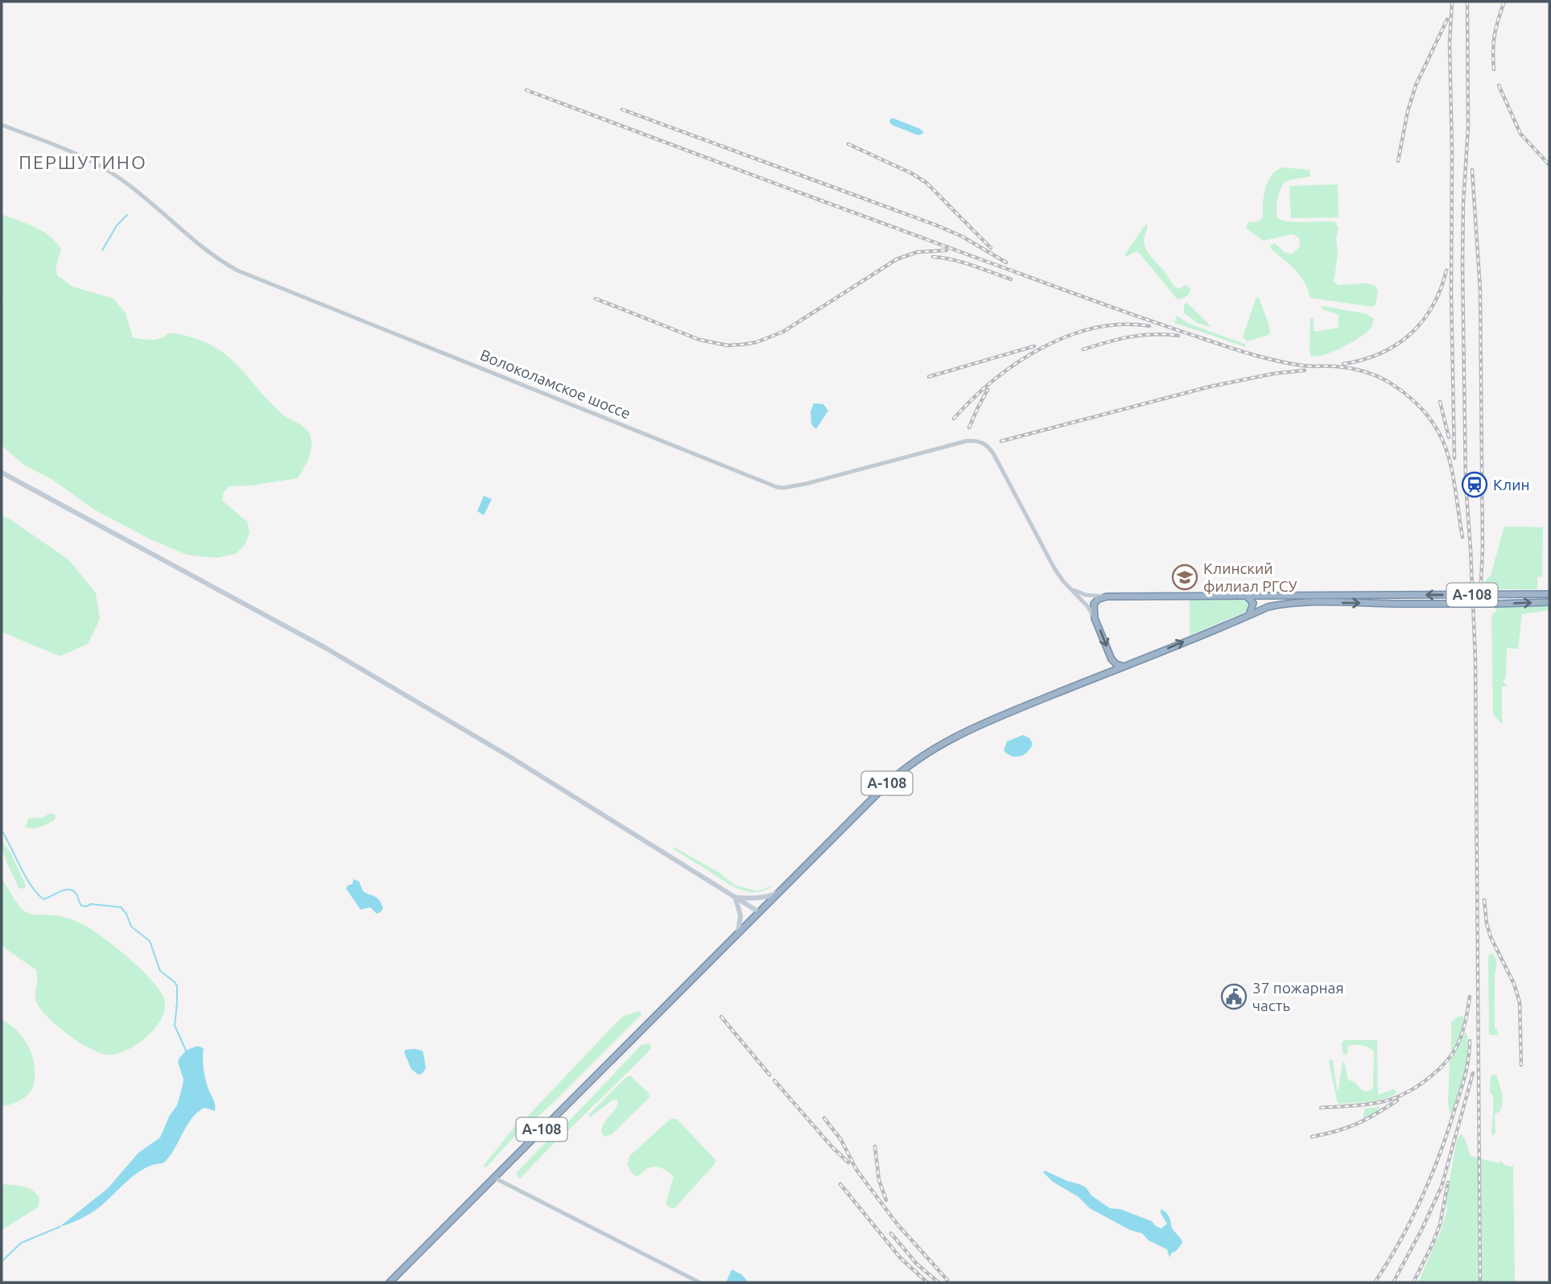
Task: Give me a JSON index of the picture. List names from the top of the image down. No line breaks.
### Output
{"streets":{"highway":["А-108"],"street":["Волоколамское шоссе"]},"districts":["ПЕРШУТИНО"],"places":{"station":["Клин"],"school or university":["Клинский филиал РГСУ"],"public building":["37 пожарная часть"]}}
